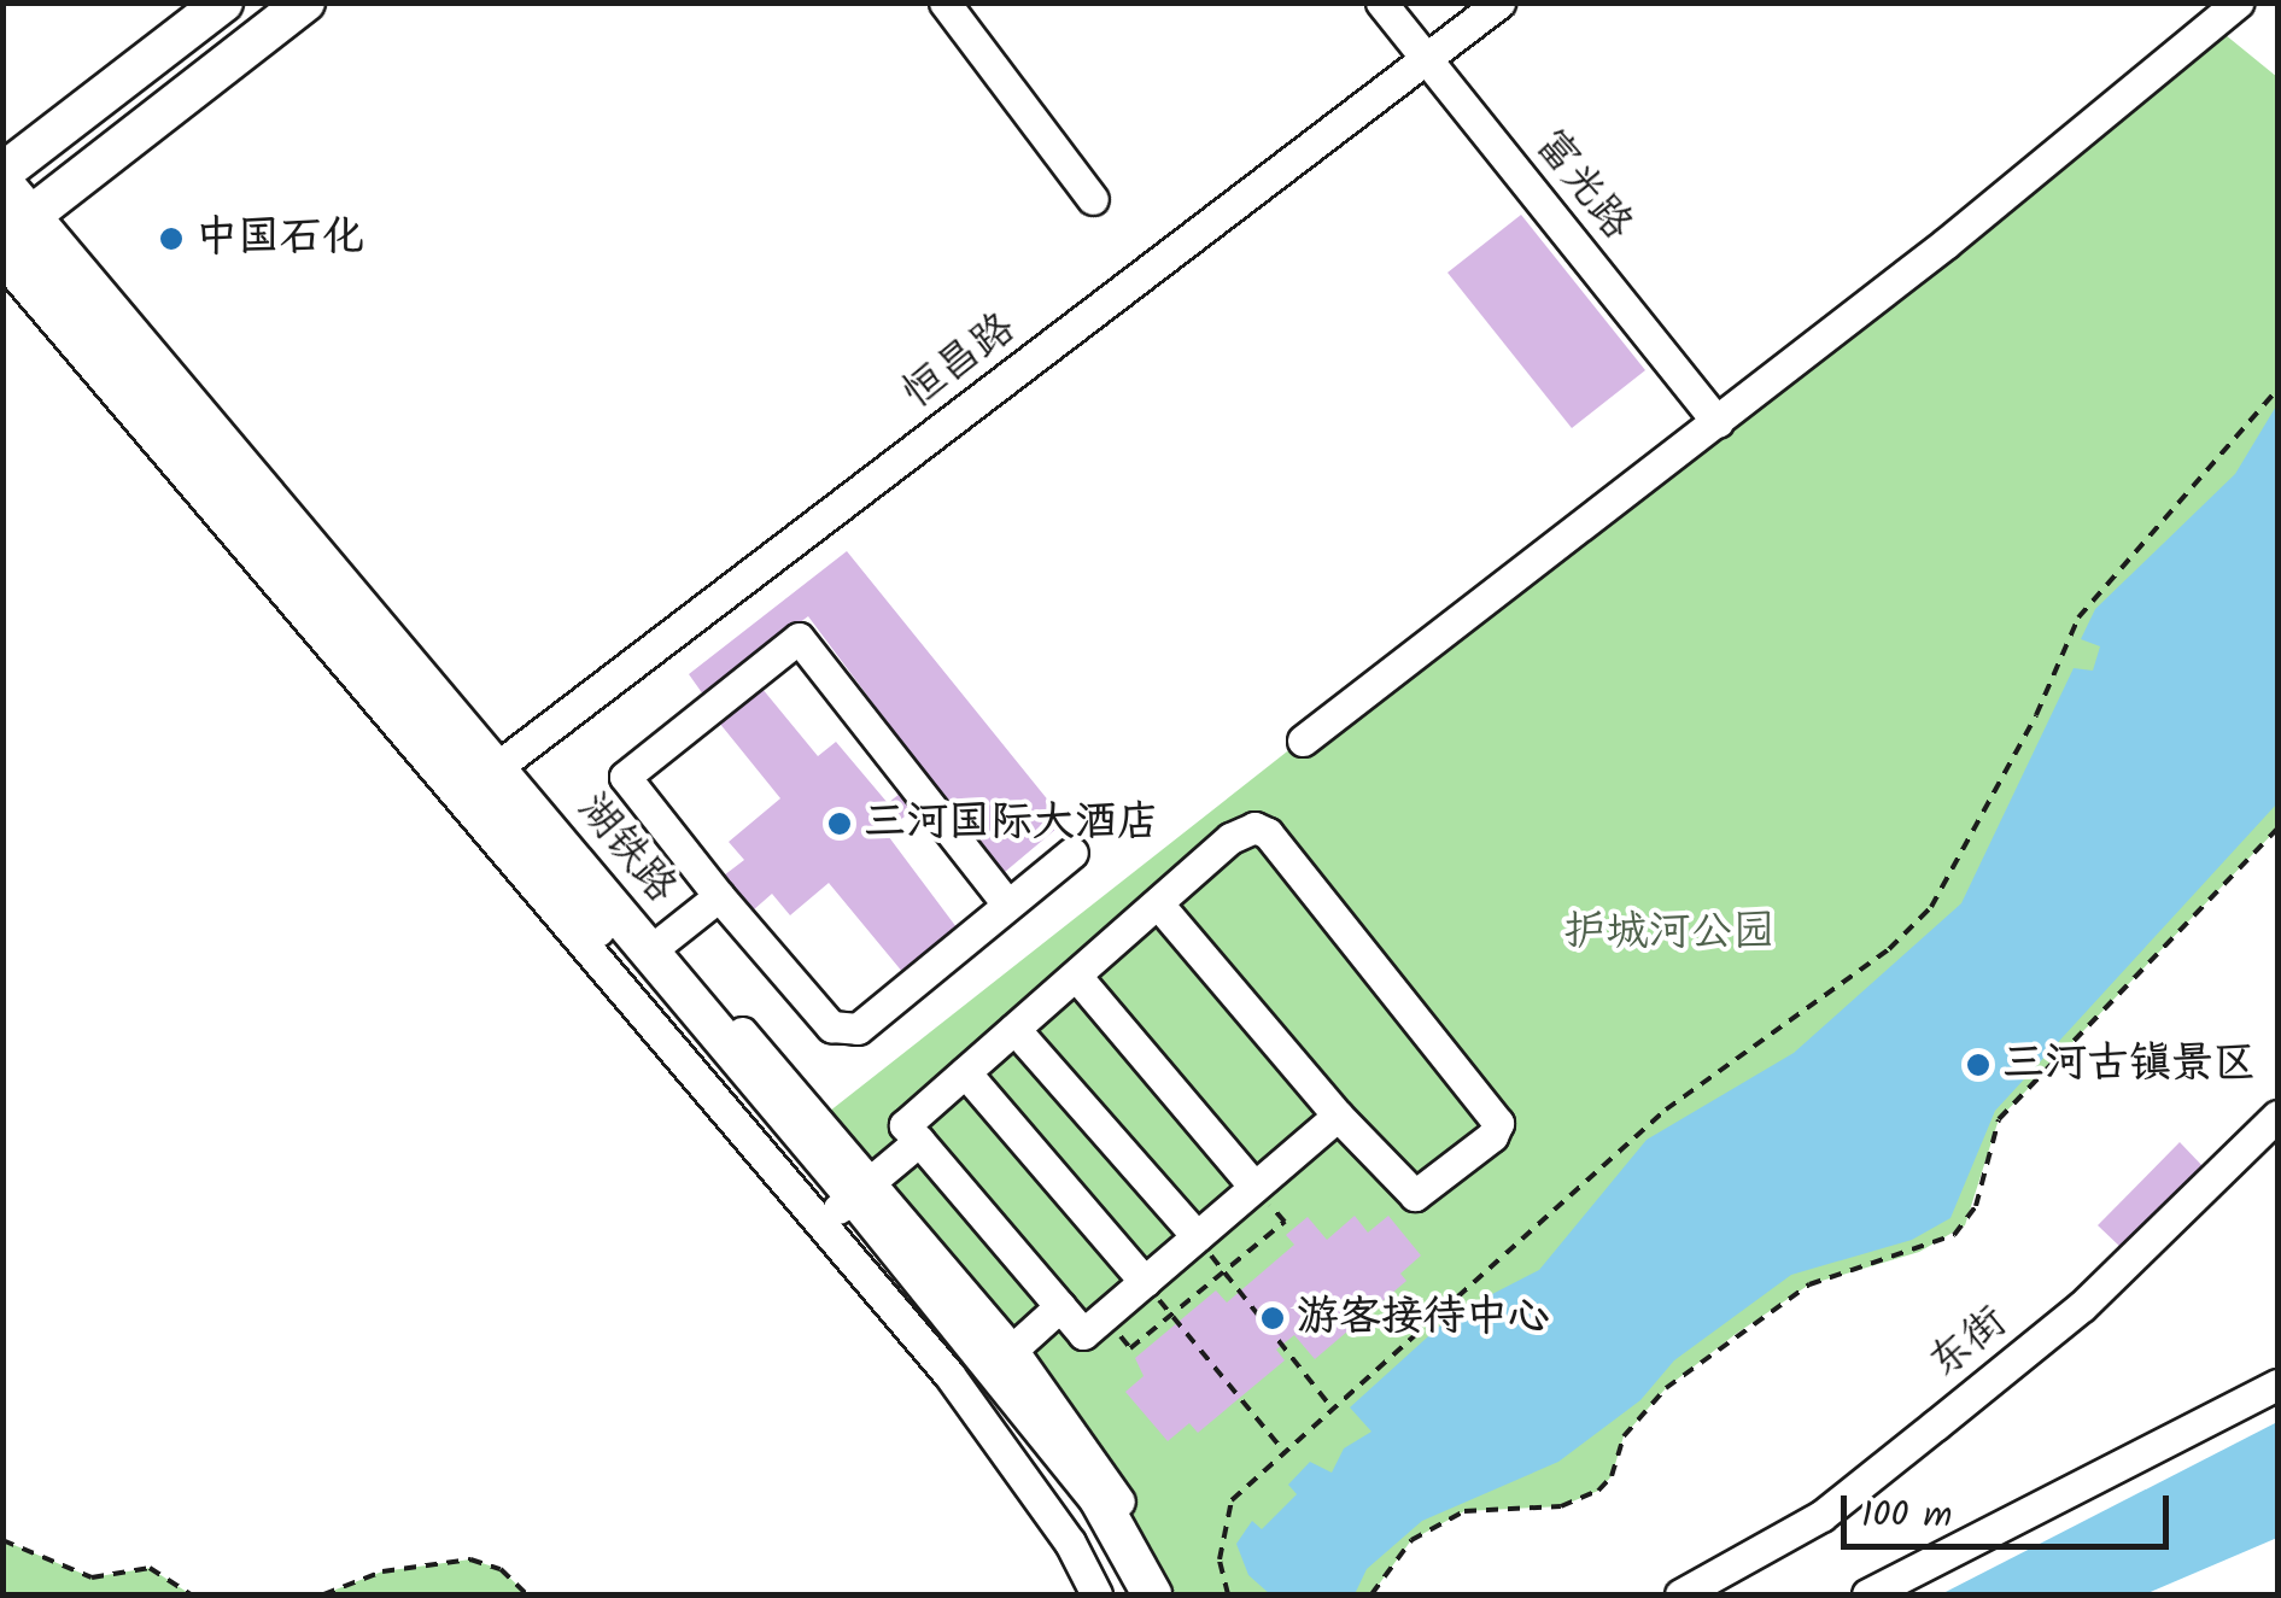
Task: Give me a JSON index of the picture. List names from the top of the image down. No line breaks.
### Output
{"streets":{"main road":["湖铁路"],"street":["富光路","恒昌路","东街"]},"crossings":[["富光路","恒昌路"],["恒昌路","湖铁路"]],"parks":["护城河公园"],"places":["中国石化","三河国际大酒店","三河古镇景区","游客接待中心"],"scale_bar":"100 m"}
